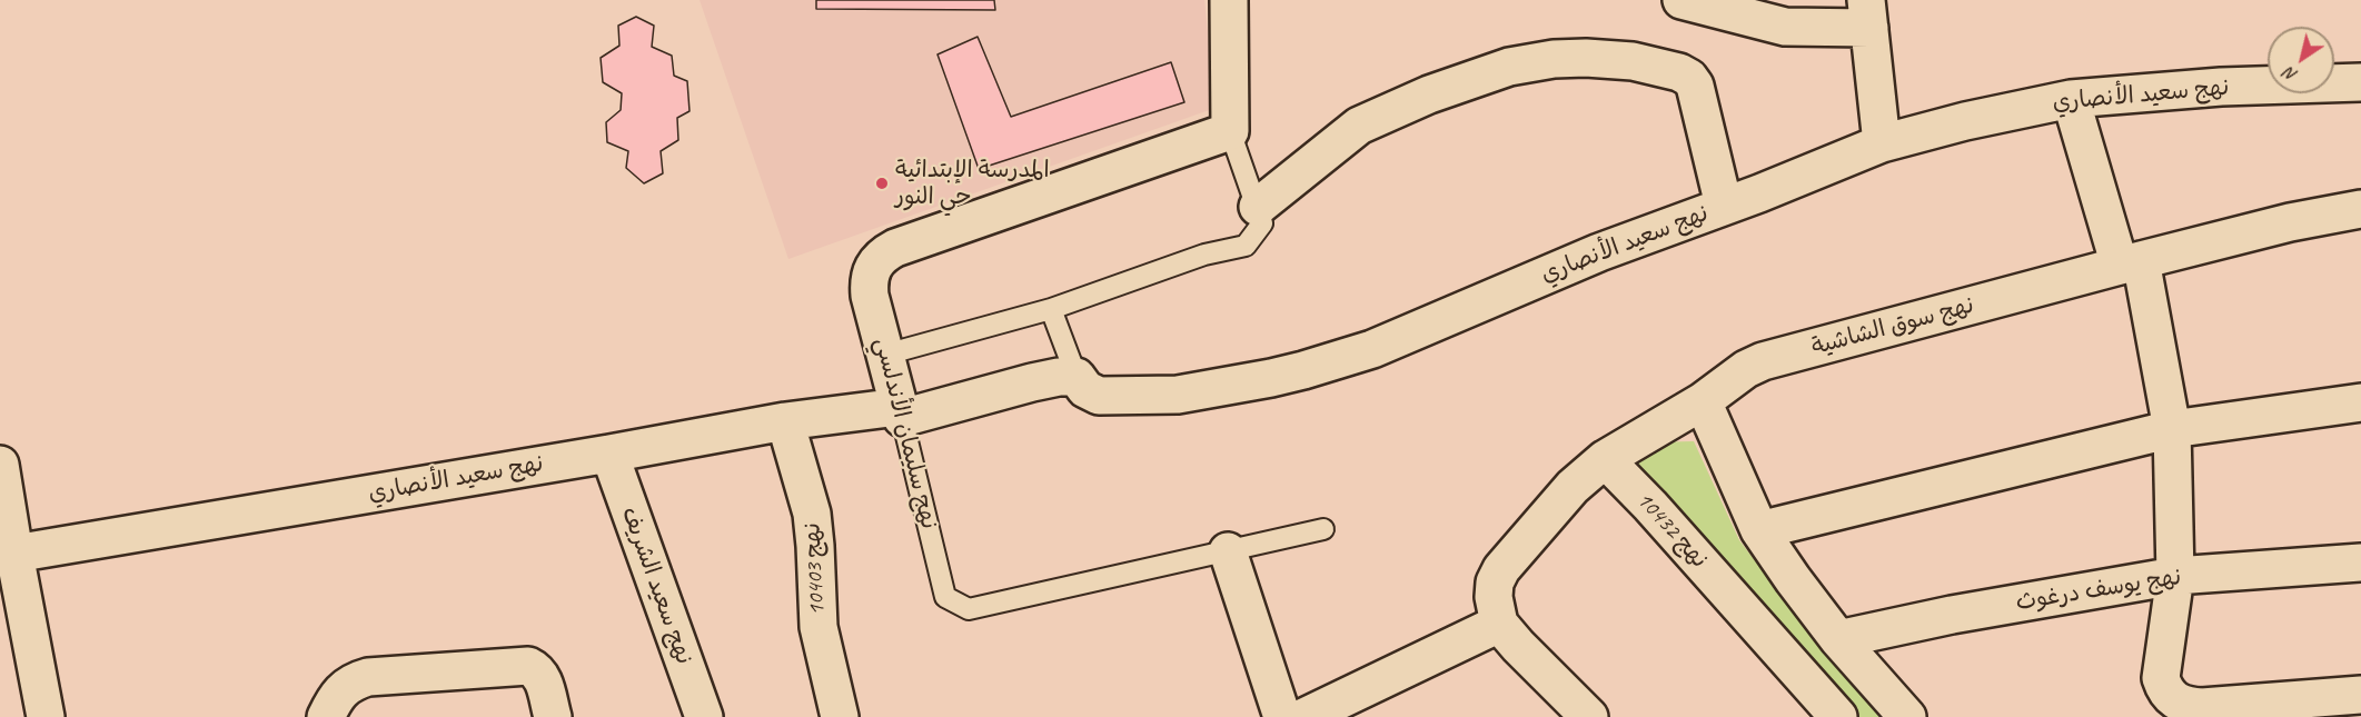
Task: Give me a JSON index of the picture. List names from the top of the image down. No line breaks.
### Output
{"streets":{"street":["نهج سعيد الأنصاري","نهج سوق الشاشية","نهج سليمان الأندلسي","نهج 10432","نهج 10403","نهج سعيد الشريف","نهج يوسف درغوث"]},"crossings":[["نهج سعيد الأنصاري","نهج سليمان الأندلسي"],["نهج سعيد الأنصاري","نهج 10403"],["نهج سعيد الأنصاري","نهج سعيد الشريف"],["نهج سوق الشاشية","نهج 10432"]],"places":["المدرسة الإبتدائية حي النور"],"north":"bottom left"}
